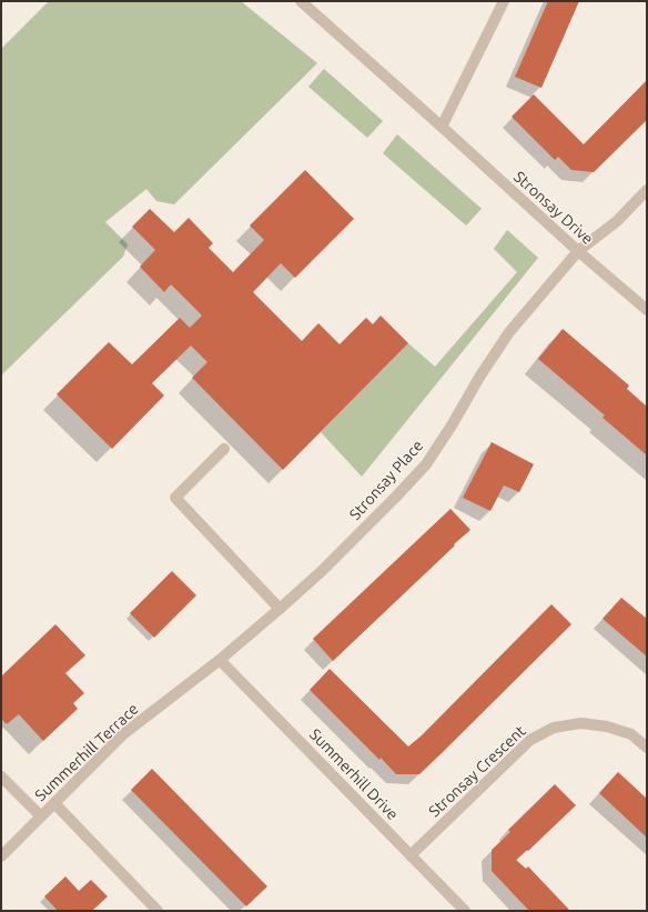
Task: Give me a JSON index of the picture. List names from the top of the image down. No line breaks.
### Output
{"streets":{"street":["Stronsay Drive","Stronsay Place","Summerhill Terrace","Stronsay Crescent","Summerhill Drive"]},"crossings":[["Stronsay Drive","Stronsay Place"],["Stronsay Place","Summerhill Terrace"],["Stronsay Place","Summerhill Drive"],["Summerhill Terrace","Summerhill Drive"],["Stronsay Crescent","Summerhill Drive"]]}
